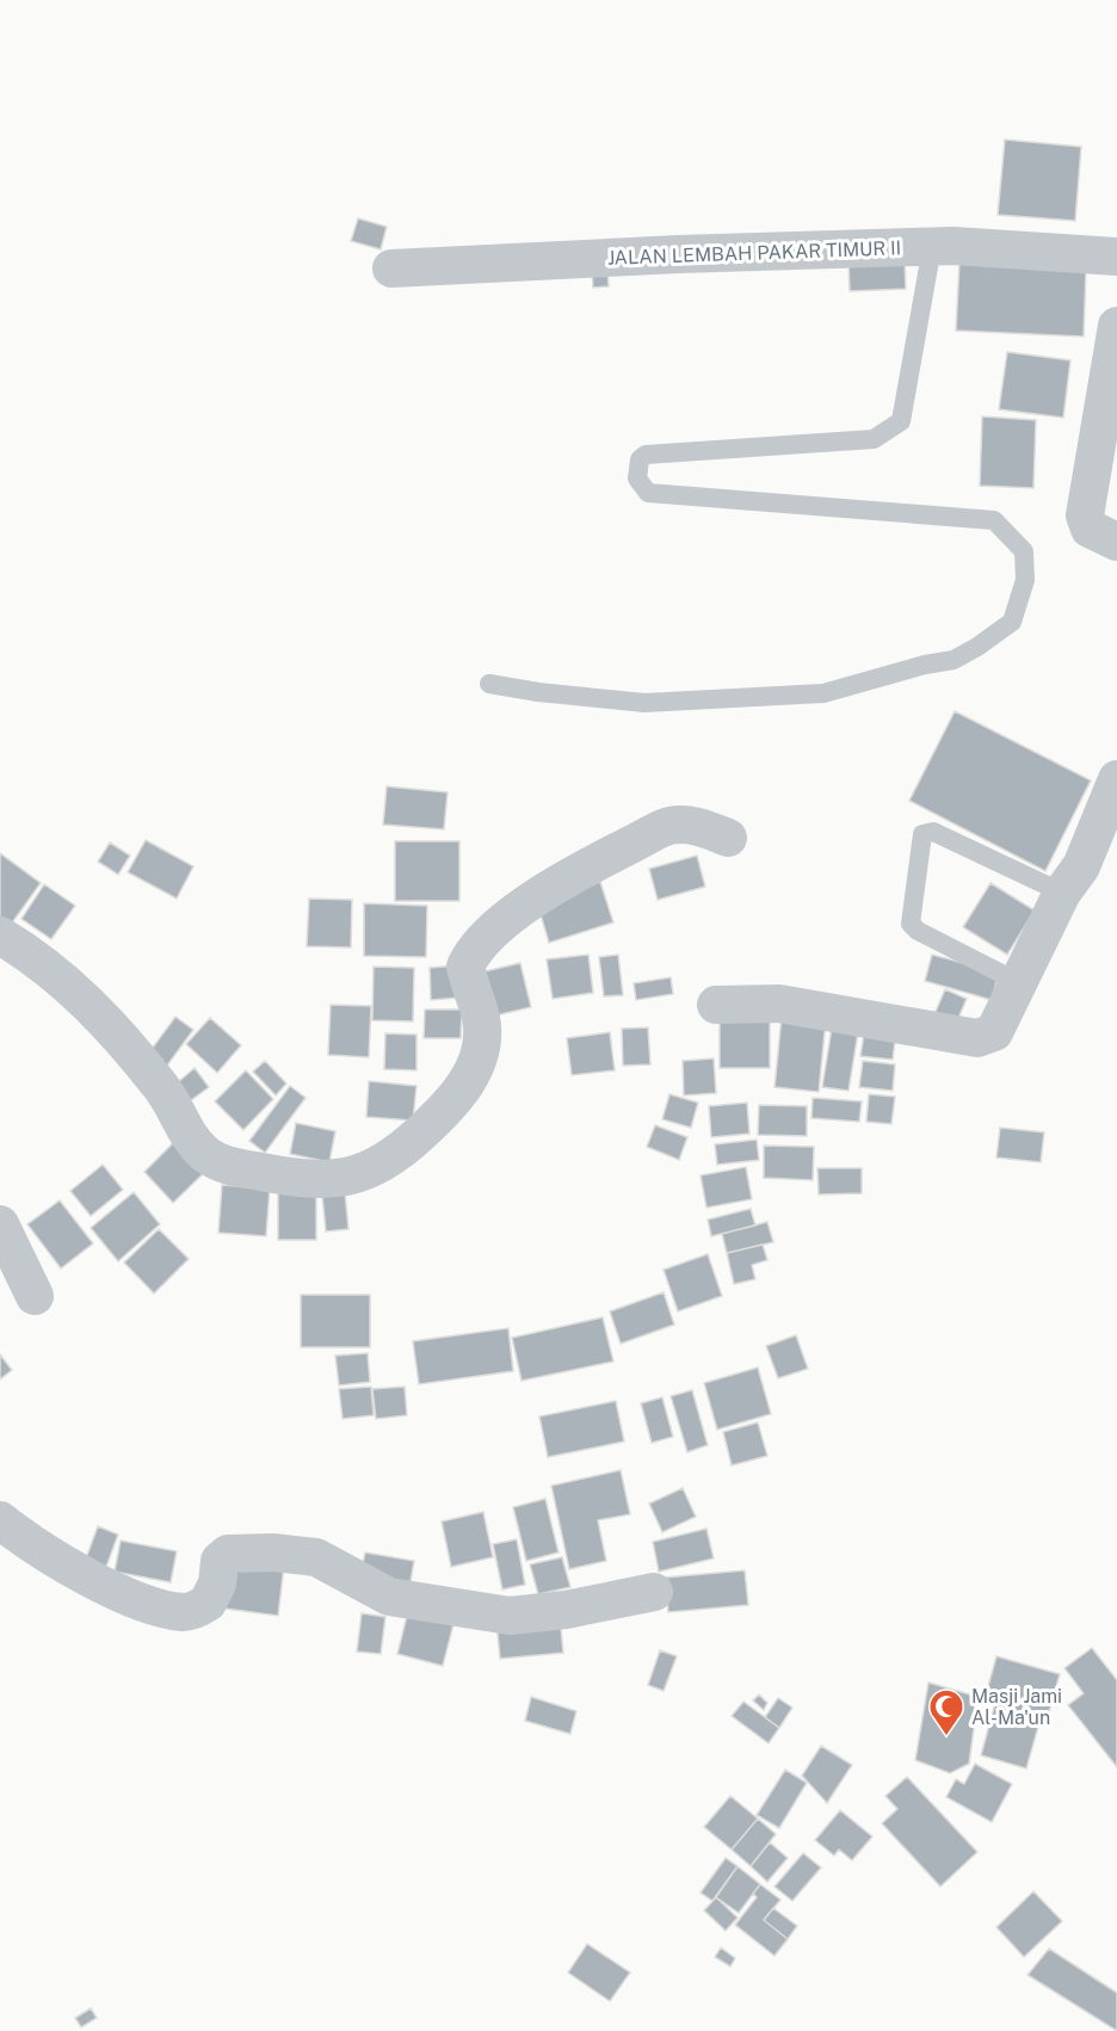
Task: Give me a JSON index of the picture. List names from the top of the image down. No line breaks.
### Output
{"streets":{"street":["JALAN LEMBAH PAKAR TIMUR II"]},"places":{"mosque":["Masji Jami Al-Ma'un"]}}
